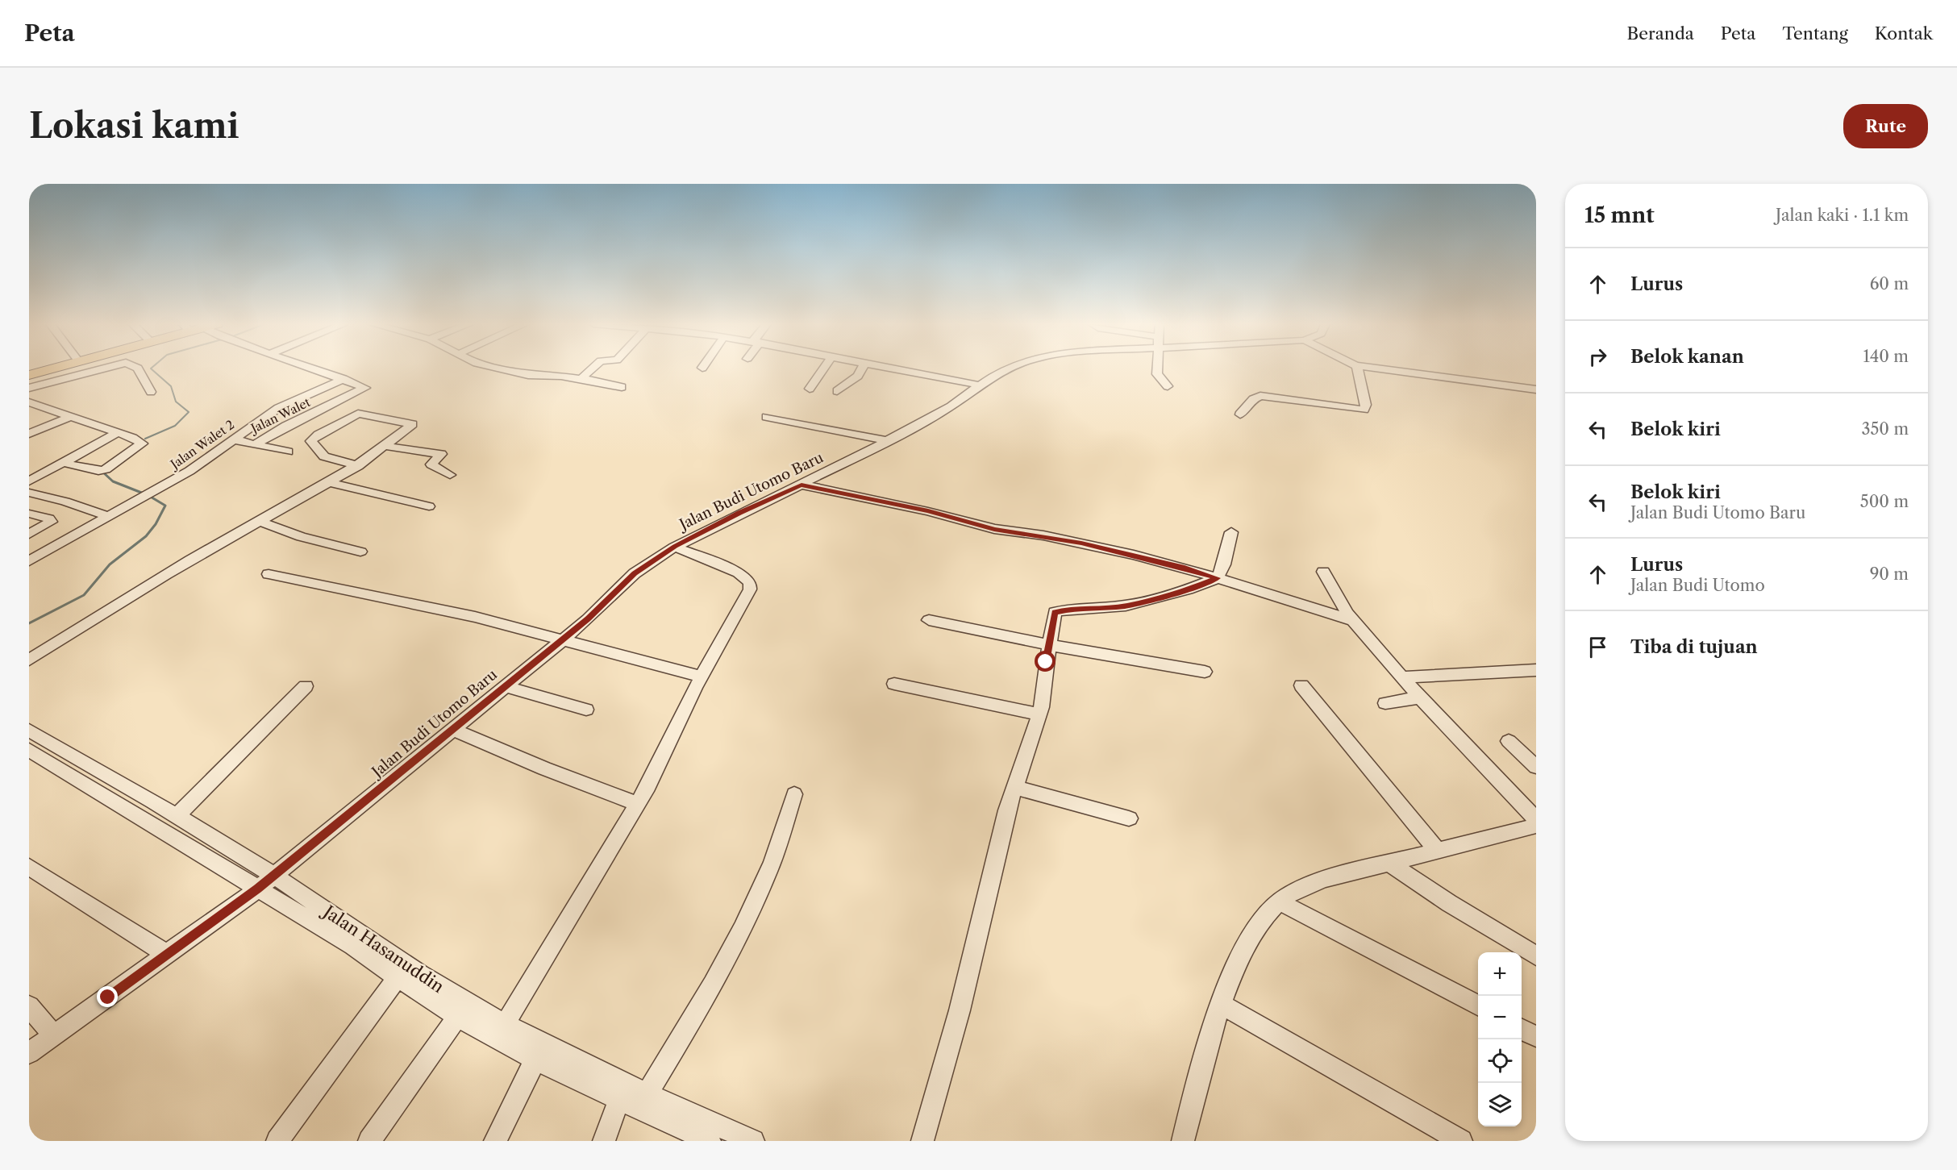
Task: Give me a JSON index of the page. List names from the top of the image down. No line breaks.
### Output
{"streets":{"street":["Jalan Walet","Jalan Walet 2","Jalan Budi Utomo Baru","Jalan Hasanuddin"]},"crossings":[["Jalan Walet","Jalan Walet 2"],["Jalan Budi Utomo Baru","Jalan Hasanuddin"]],"page":{"header":"Peta","nav":["Beranda","Peta","Tentang","Kontak"],"buttons":"Rute","title":"Lokasi kami","heading":["15 mnt","Jalan kaki · 1.1 km"],"list":[["Lurus","60 m"],["Belok kanan","140 m"],["Belok kiri","350 m"],["Belok kiri","Jalan Budi Utomo Baru","500 m"],["Lurus","Jalan Budi Utomo","90 m"],"Tiba di tujuan"],"map_buttons":["+","−"]}}
